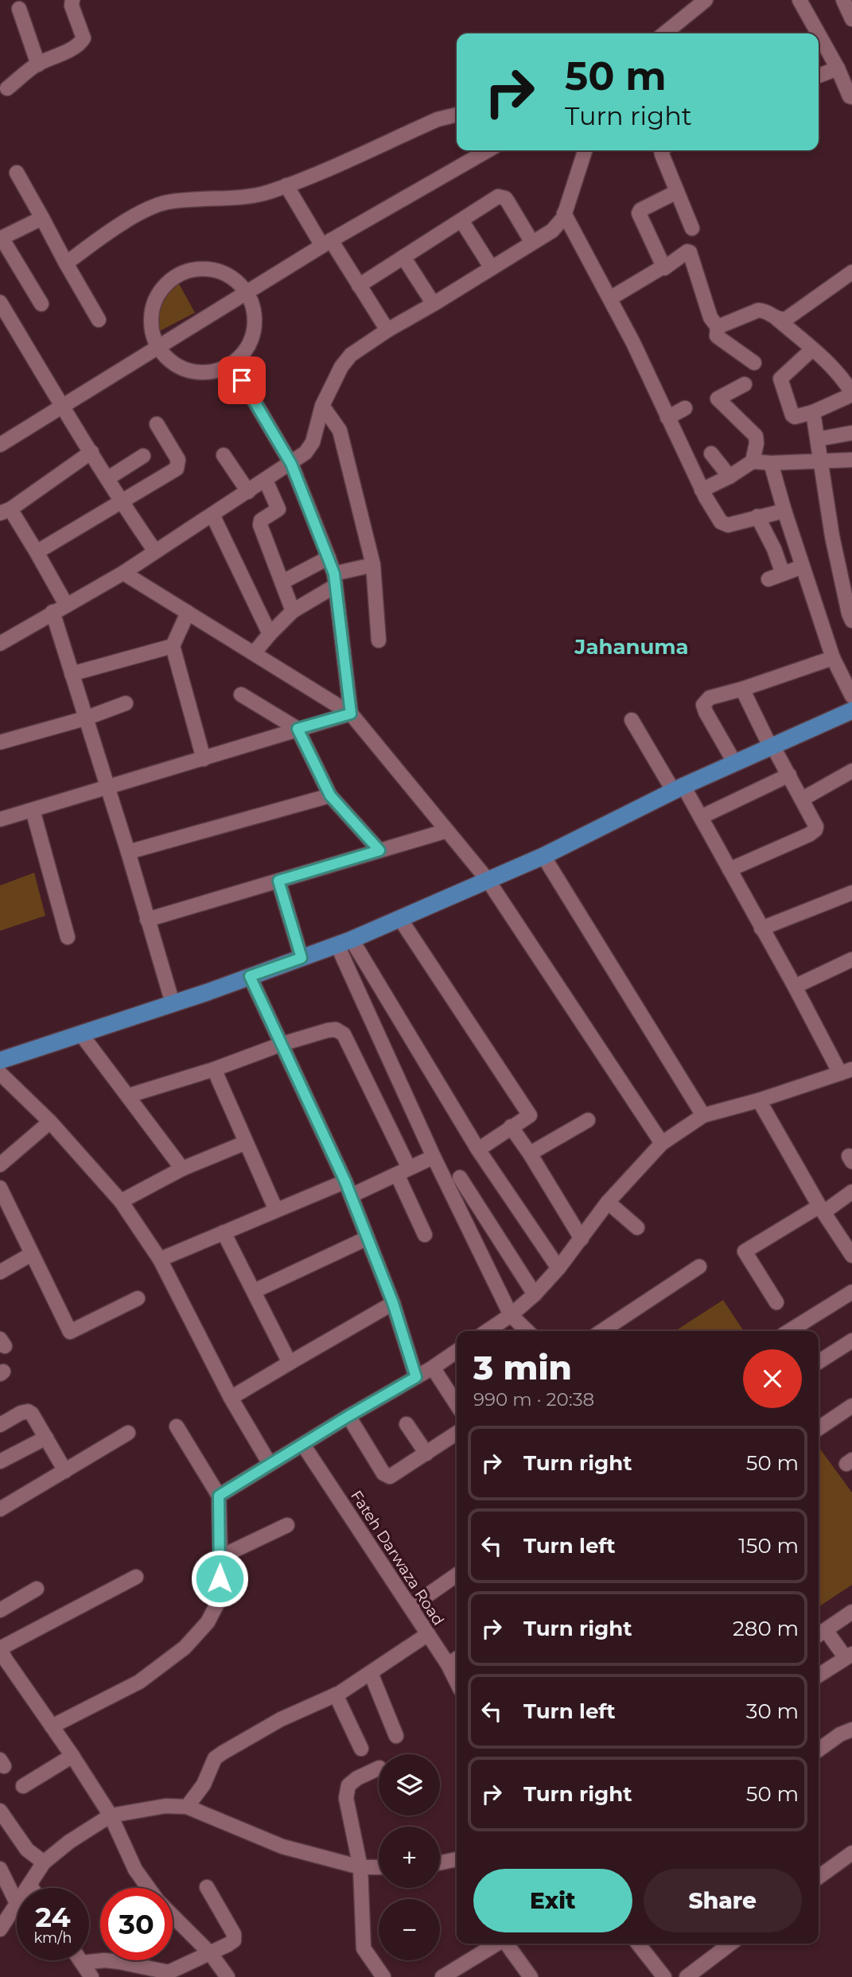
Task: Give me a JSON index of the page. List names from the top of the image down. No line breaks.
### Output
{"streets":{"street":["Fateh Darwaza Road"]},"districts":["Jahanuma"],"page":{"turn":["50 m","Turn right"],"heading":["3 min","990 m · 20:38"],"list":[{"name":"Turn right","value":"50 m"},{"name":"Turn left","value":"150 m"},{"name":"Turn right","value":"280 m"},{"name":"Turn left","value":"30 m"},{"name":"Turn right","value":"50 m"}],"map_buttons":["+","−"],"buttons":["Exit","Share"],"speed":"24 km/h","limit":"30"}}
